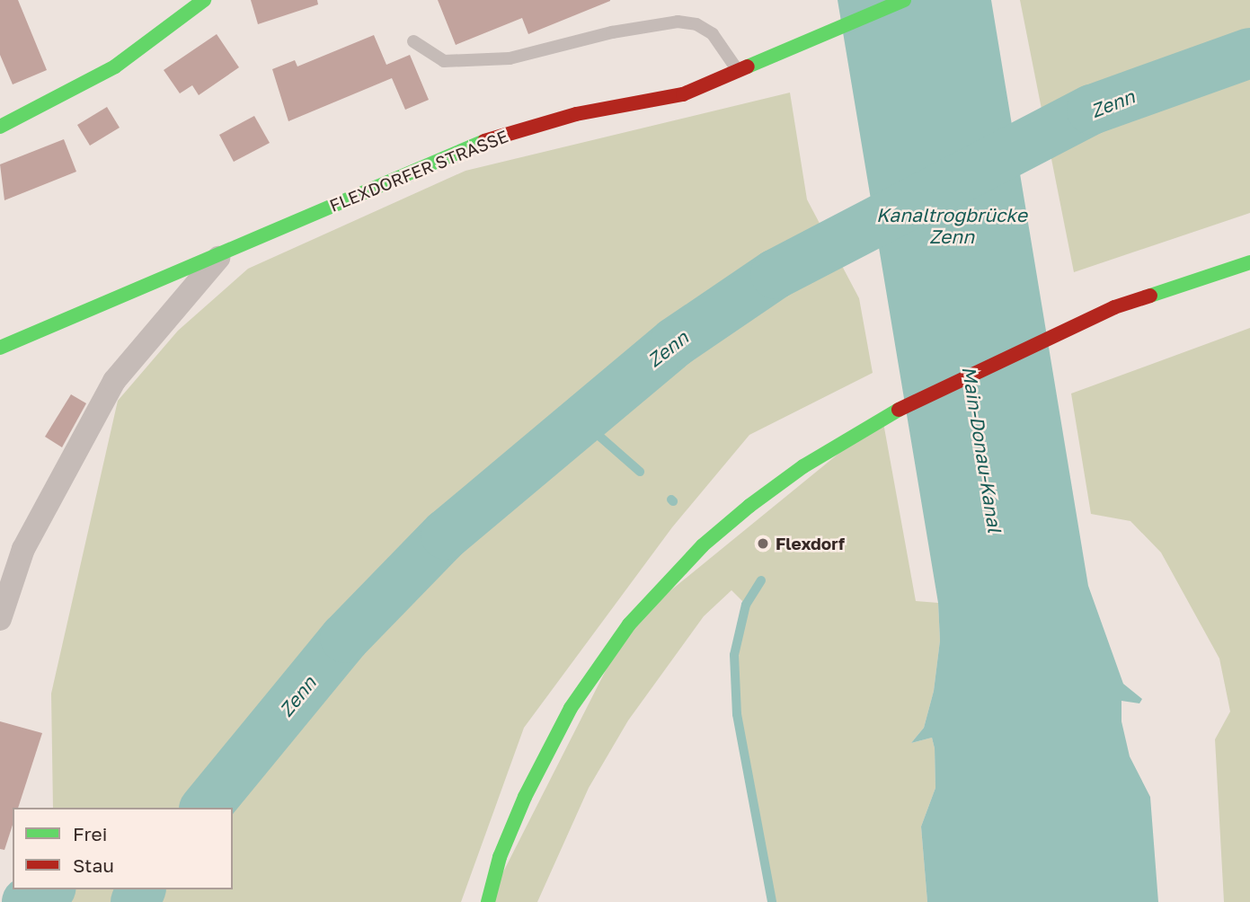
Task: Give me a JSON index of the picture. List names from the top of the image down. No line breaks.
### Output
{"streets":{"street":["FLEXDORFER STRASSE"]},"water":["Zenn","Kanaltrogbrücke Zenn","Main-Donau-Kanal"],"places":["Flexdorf"],"legend":["Frei","Stau"]}
